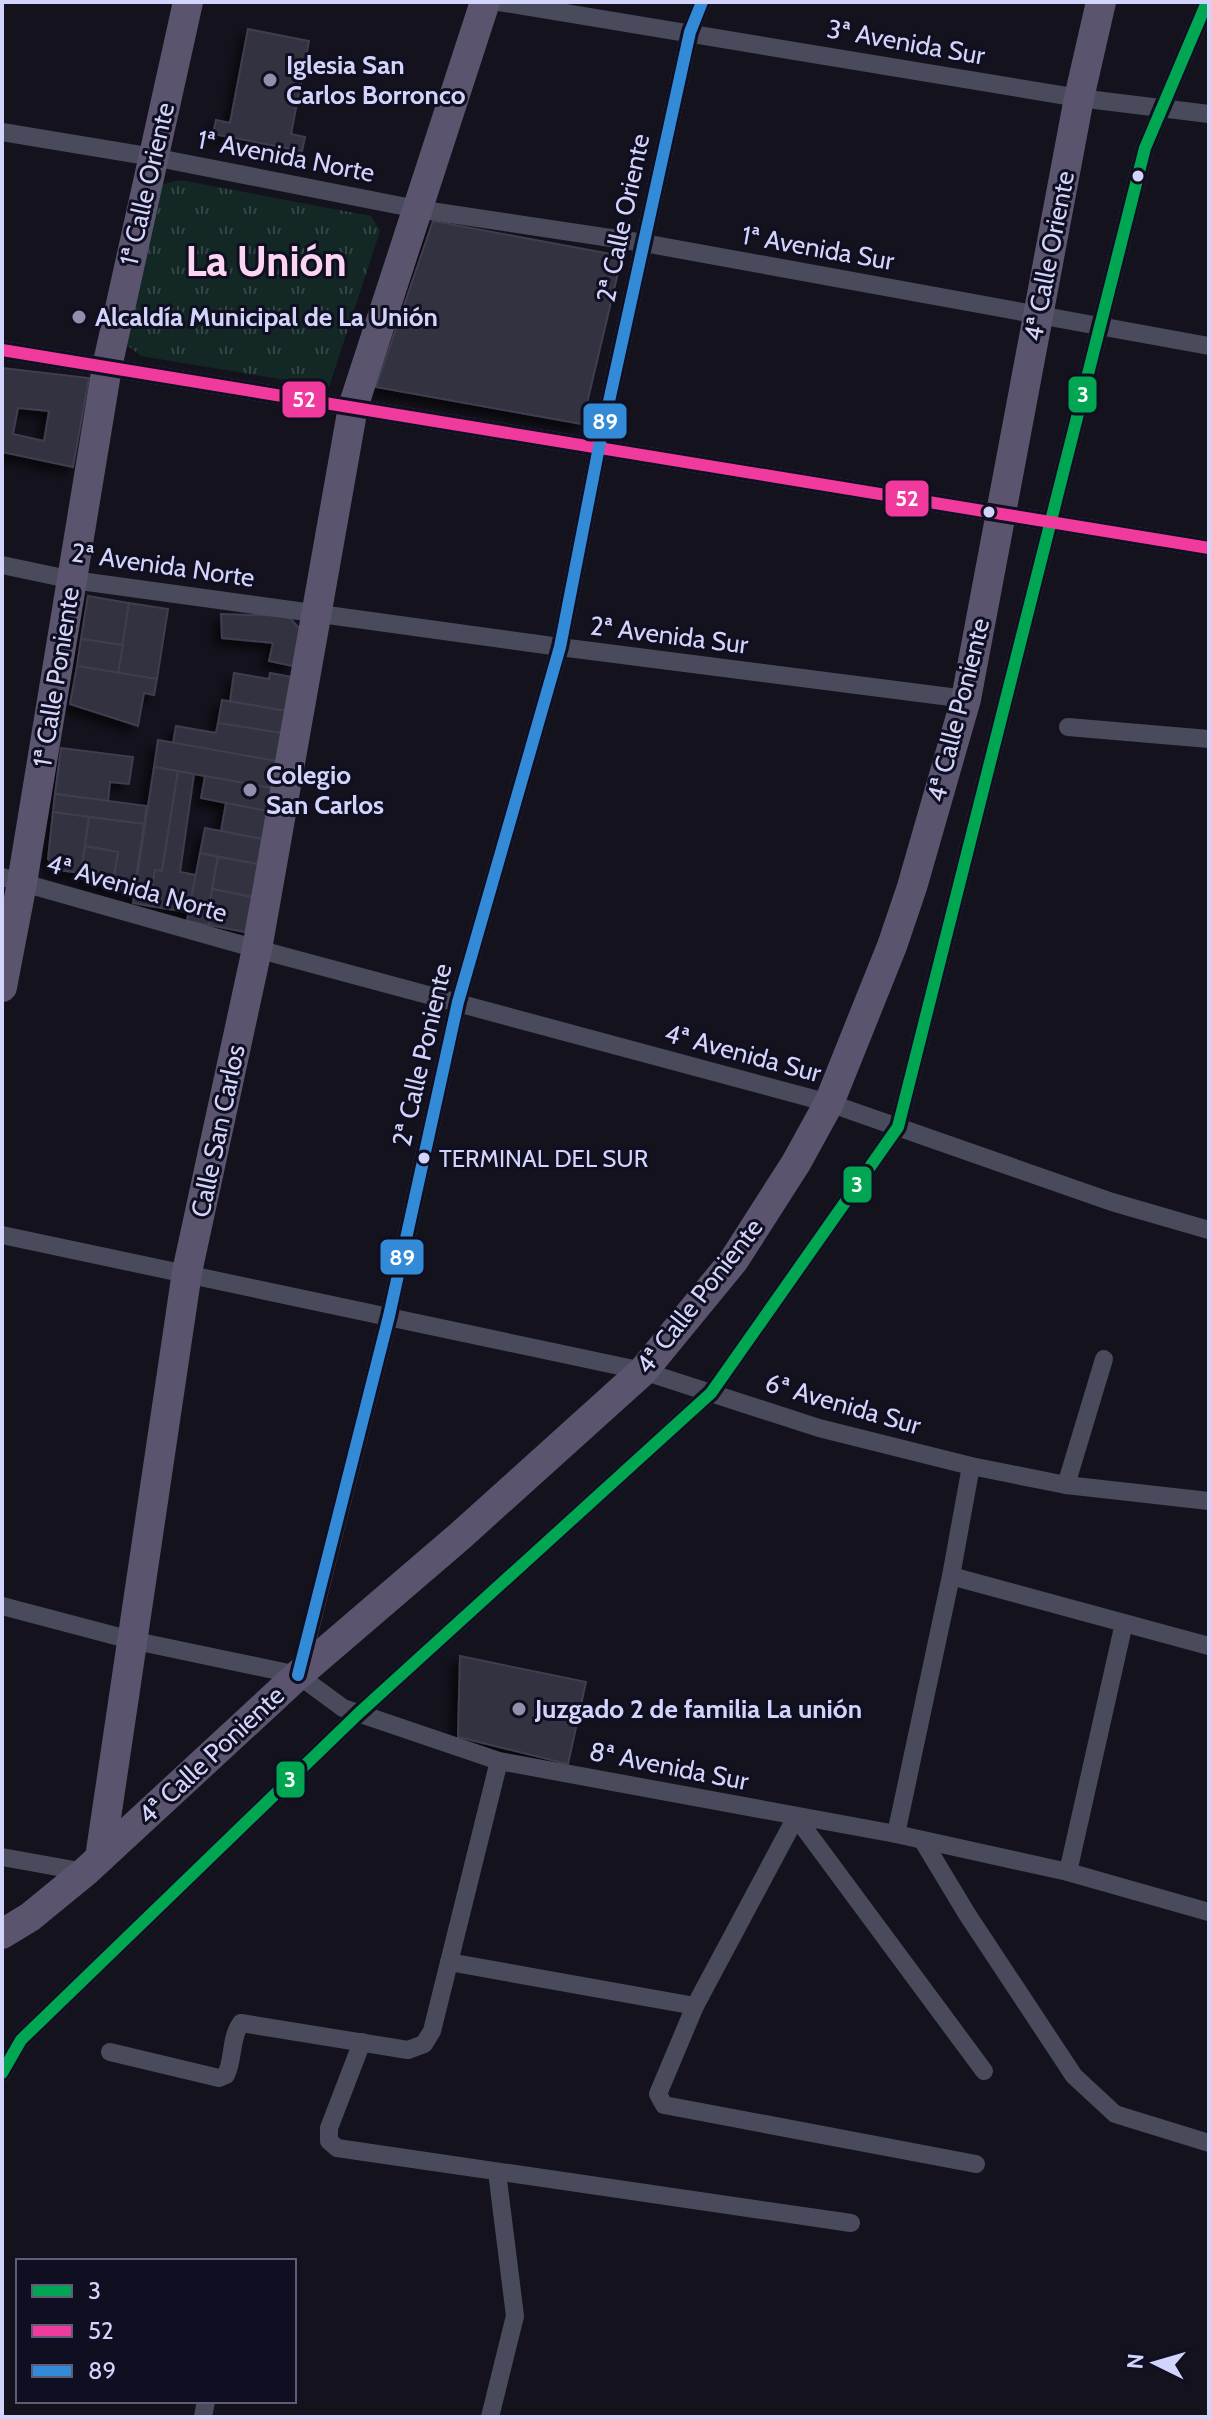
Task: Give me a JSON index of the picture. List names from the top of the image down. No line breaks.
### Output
{"streets":{"main road":["1ª Calle Oriente","4ª Calle Oriente","1ª Calle Poniente","4ª Calle Poniente","Calle San Carlos"],"street":["3ª Avenida Sur","1ª Avenida Norte","2ª Calle Oriente","1ª Avenida Sur","2ª Avenida Norte","2ª Avenida Sur","4ª Avenida Norte","4ª Avenida Sur","2ª Calle Poniente","6ª Avenida Sur","8ª Avenida Sur"]},"crossings":[["3ª Avenida Sur","2ª Calle Oriente"],["3ª Avenida Sur","4ª Calle Oriente"],["1ª Avenida Norte","1ª Calle Oriente"],["1ª Avenida Norte","1ª Avenida Sur"],["1ª Avenida Norte","Calle San Carlos"],["1ª Calle Oriente","1ª Calle Poniente"],["2ª Calle Oriente","1ª Avenida Sur"],["2ª Calle Oriente","2ª Calle Poniente"],["1ª Avenida Sur","4ª Calle Oriente"],["1ª Avenida Sur","Calle San Carlos"],["4ª Calle Oriente","4ª Calle Poniente"],["2ª Avenida Norte","2ª Avenida Sur"],["2ª Avenida Norte","1ª Calle Poniente"],["2ª Avenida Norte","Calle San Carlos"],["2ª Avenida Sur","4ª Calle Poniente"],["2ª Avenida Sur","2ª Calle Poniente"],["2ª Avenida Sur","Calle San Carlos"],["1ª Calle Poniente","4ª Avenida Norte"],["4ª Calle Poniente","4ª Avenida Sur"],["4ª Calle Poniente","2ª Calle Poniente"],["4ª Calle Poniente","Calle San Carlos"],["4ª Calle Poniente","6ª Avenida Sur"],["4ª Calle Poniente","8ª Avenida Sur"],["4ª Avenida Norte","4ª Avenida Sur"],["4ª Avenida Norte","Calle San Carlos"],["4ª Avenida Sur","2ª Calle Poniente"],["4ª Avenida Sur","Calle San Carlos"],["2ª Calle Poniente","6ª Avenida Sur"],["2ª Calle Poniente","8ª Avenida Sur"],["Calle San Carlos","6ª Avenida Sur"],["Calle San Carlos","8ª Avenida Sur"]],"districts":["La Unión"],"places":["Iglesia San Carlos Borronco","Alcaldía Municipal de La Unión","Colegio San Carlos","TERMINAL DEL SUR","Juzgado 2 de familia La unión"],"lines":["transit line 3","transit line 89","transit line 52"],"legend":["3","52","89"],"north":"left"}
